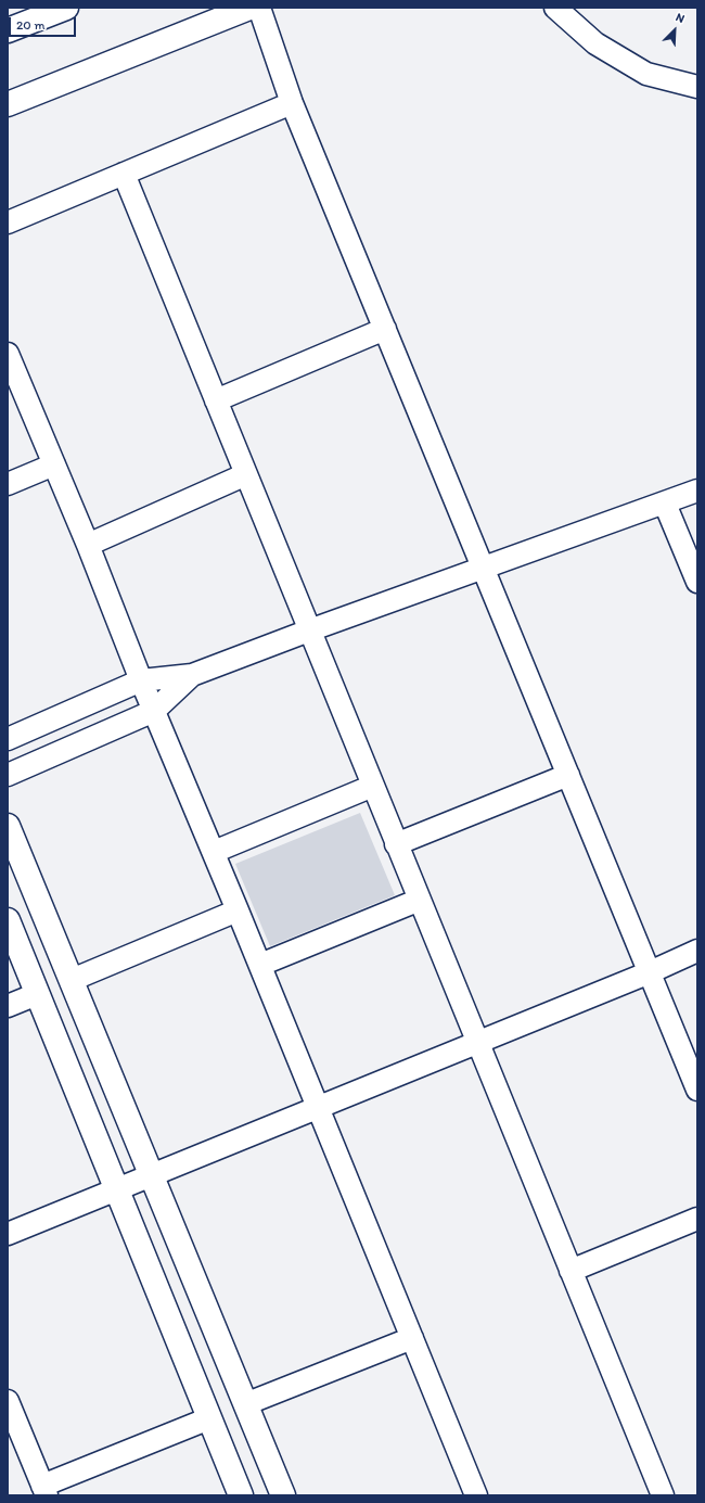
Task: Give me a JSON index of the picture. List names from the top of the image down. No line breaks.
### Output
{"scale_bar":"20 m","north":"top right"}
